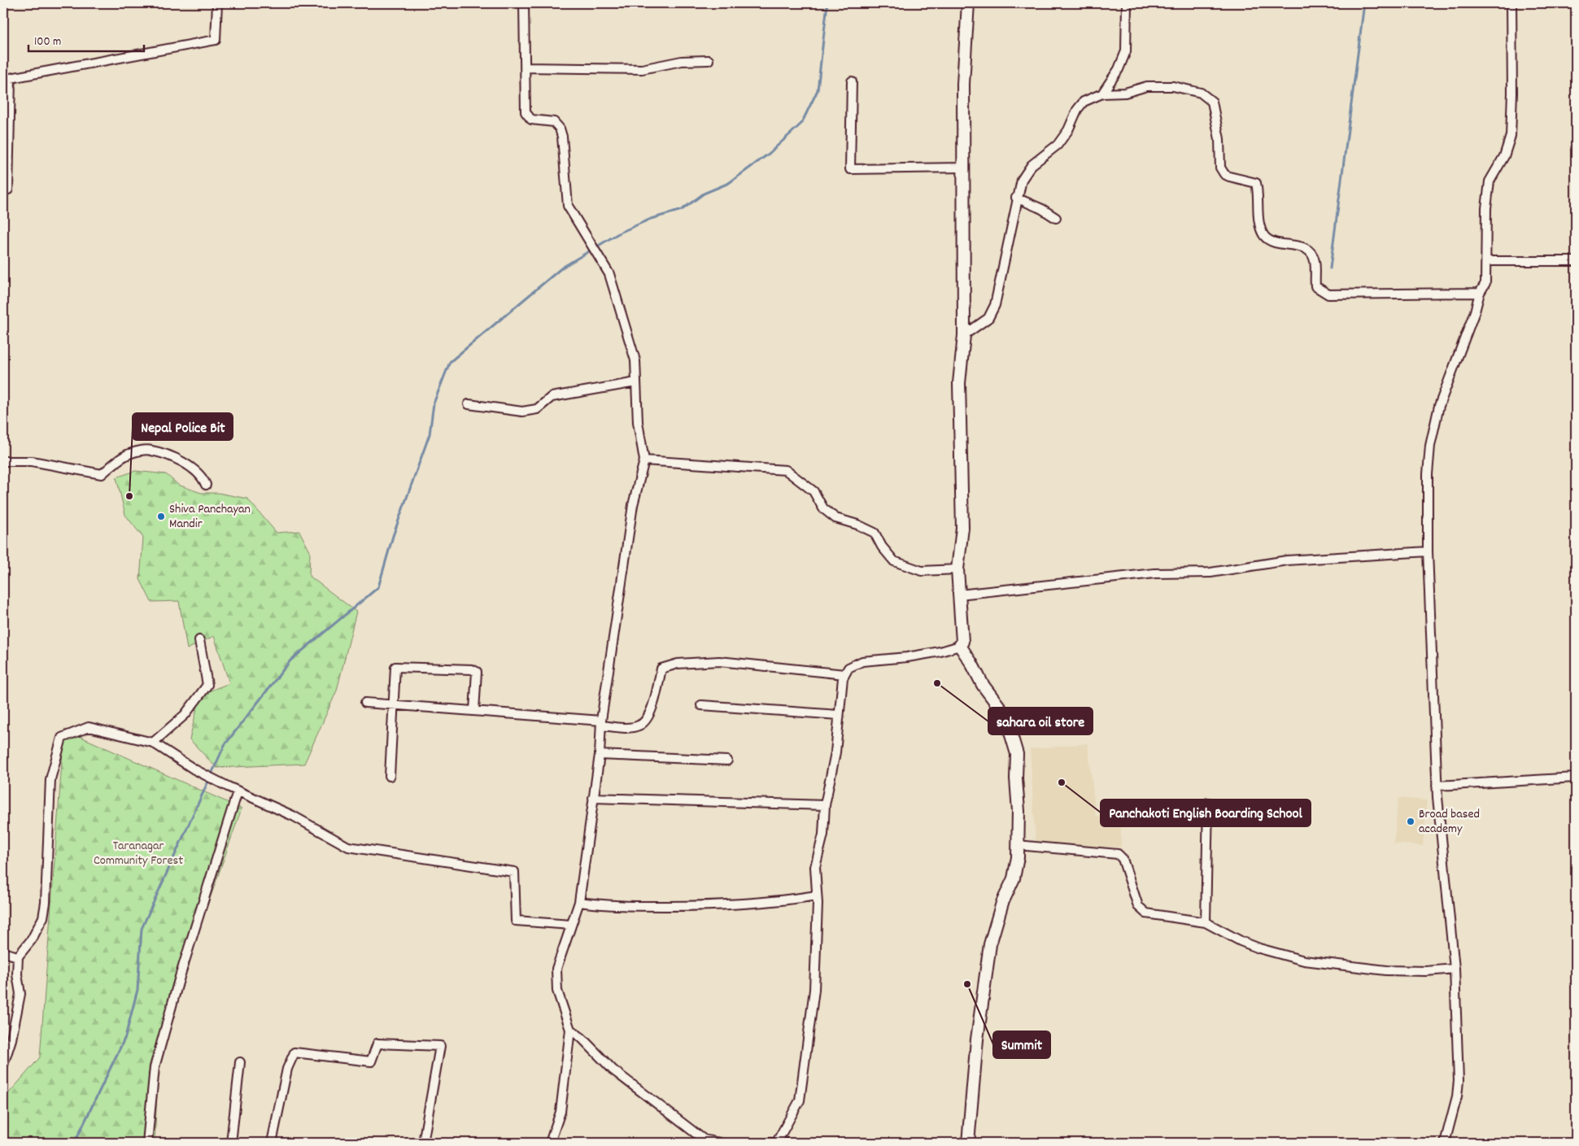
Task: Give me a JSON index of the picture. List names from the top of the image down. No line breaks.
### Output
{"parks":["Taranagar Community Forest"],"places":["Nepal Police Bit","Shiva Panchayan Mandir","sahara oil store","Panchakoti English Boarding School","Broad based academy","Summit"],"scale_bar":"100 m"}
